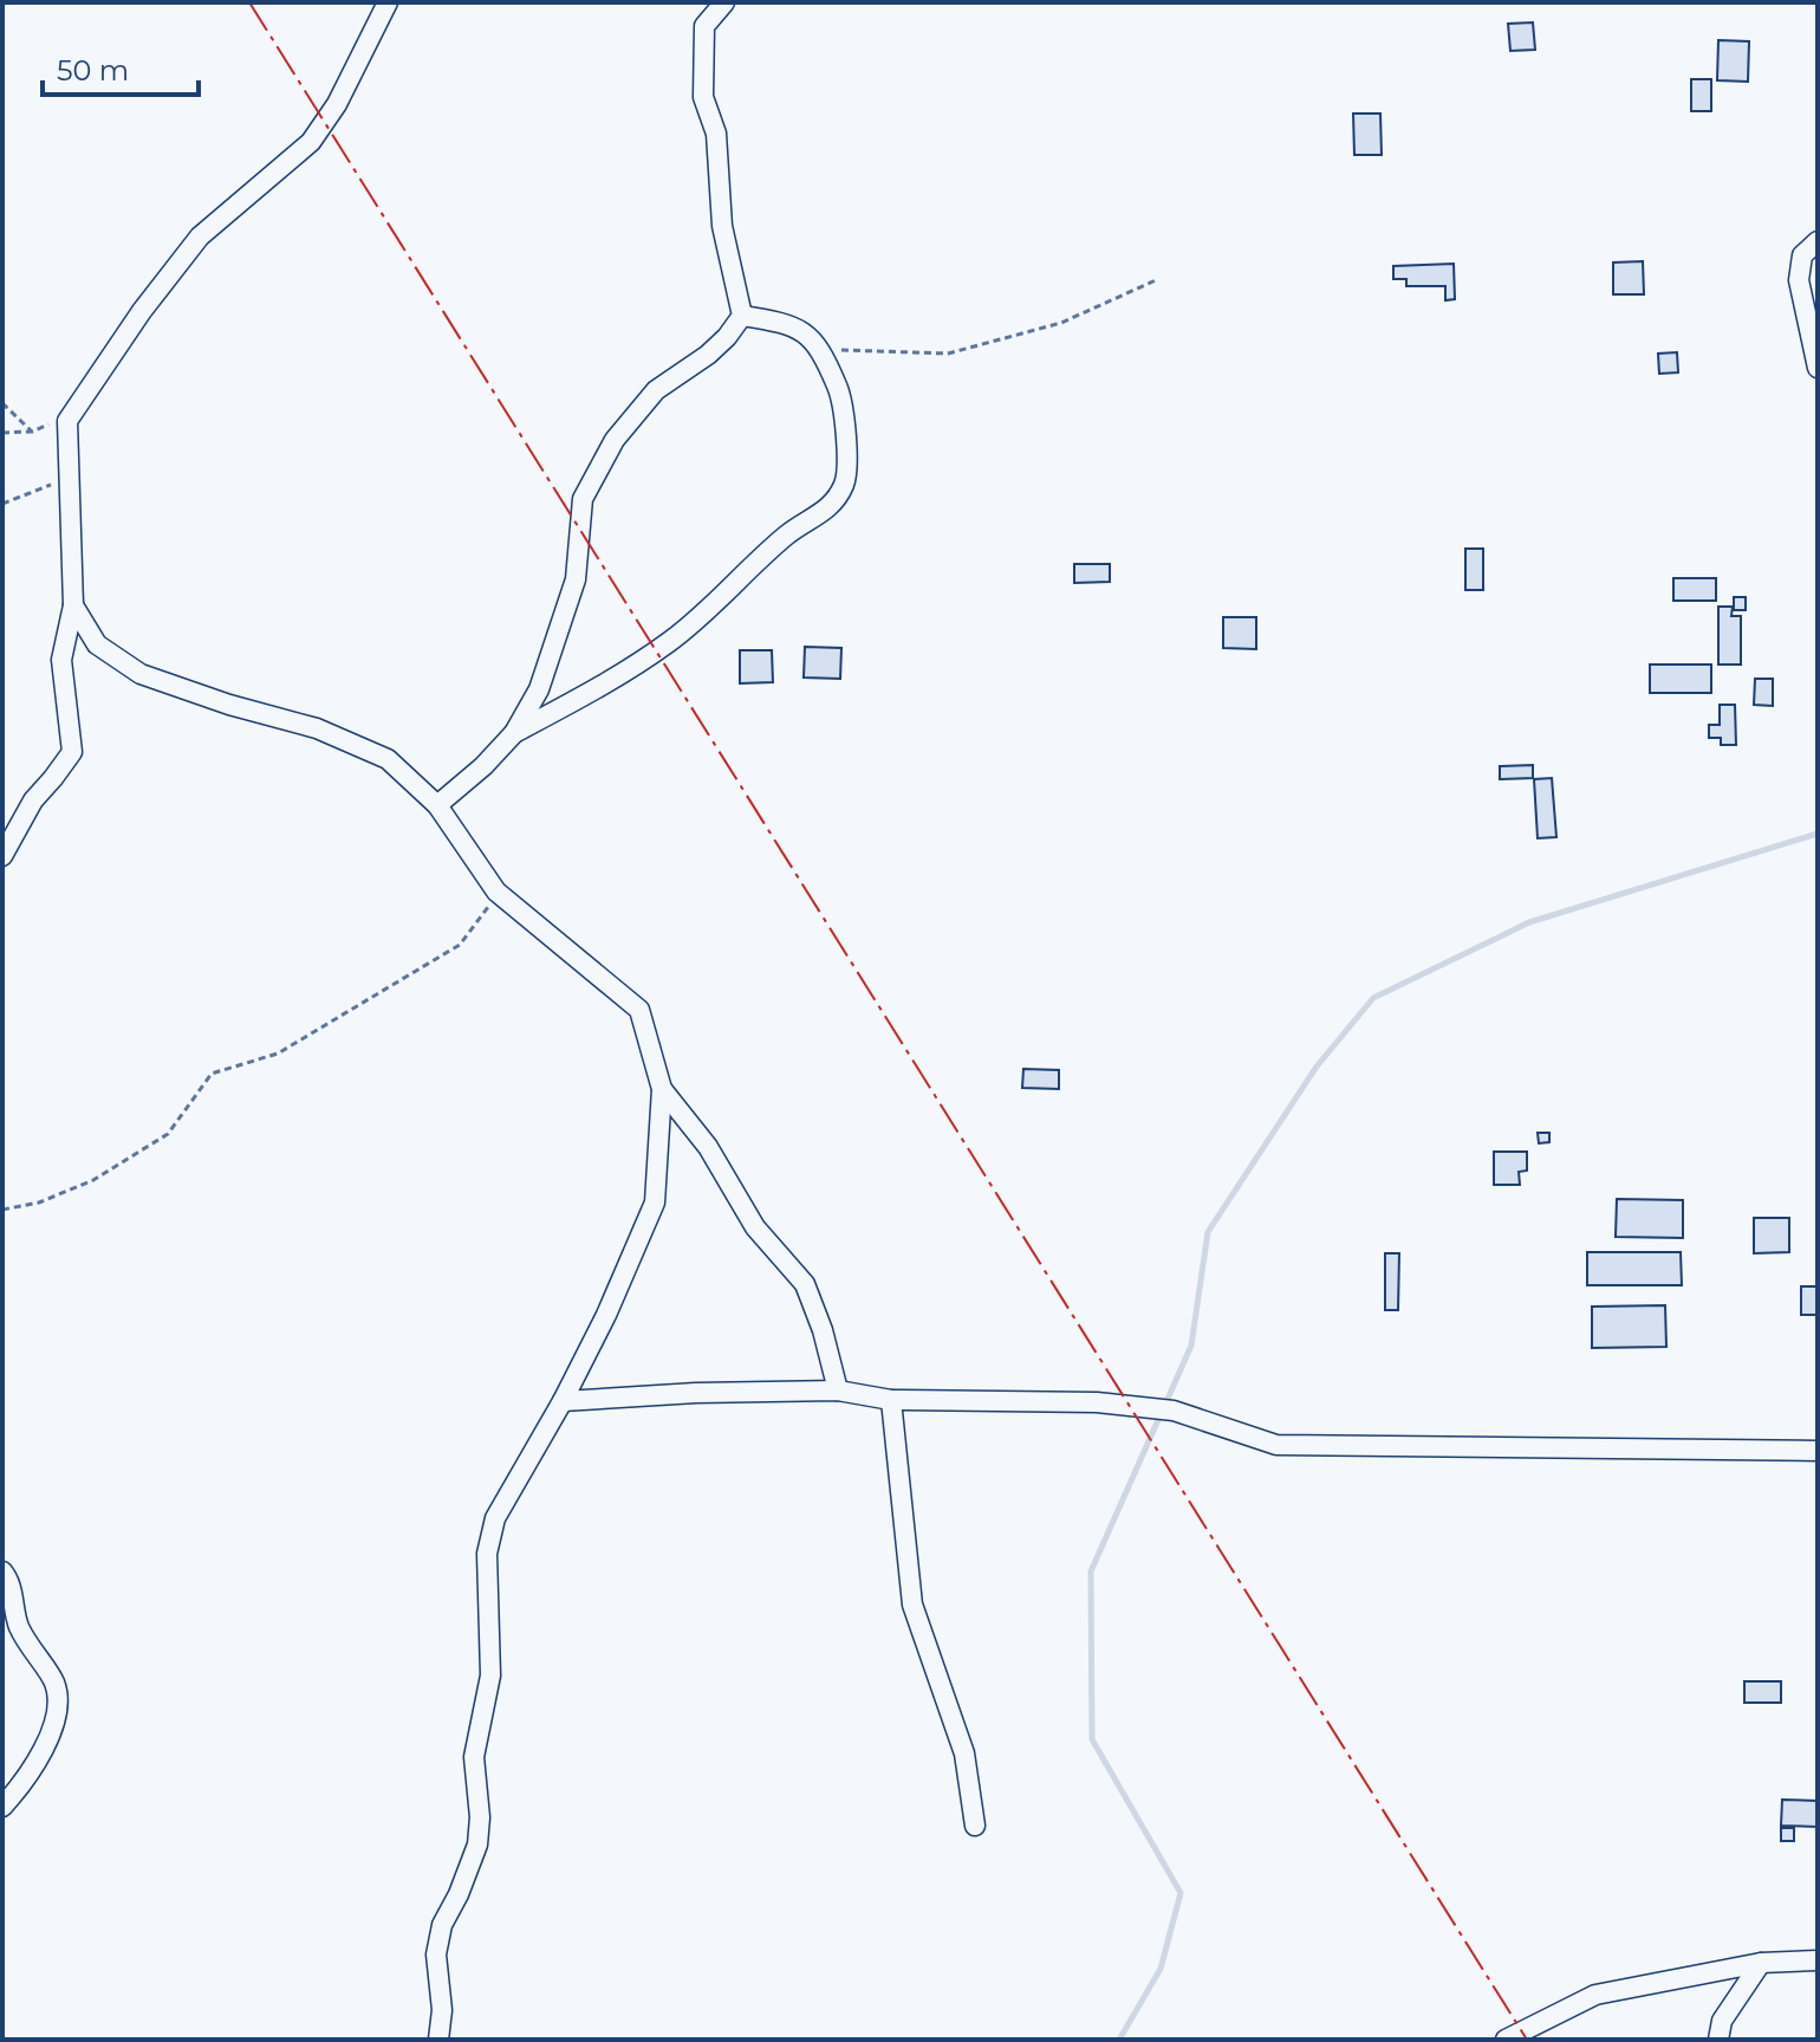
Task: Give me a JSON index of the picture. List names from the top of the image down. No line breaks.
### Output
{"scale_bar":"50 m"}
